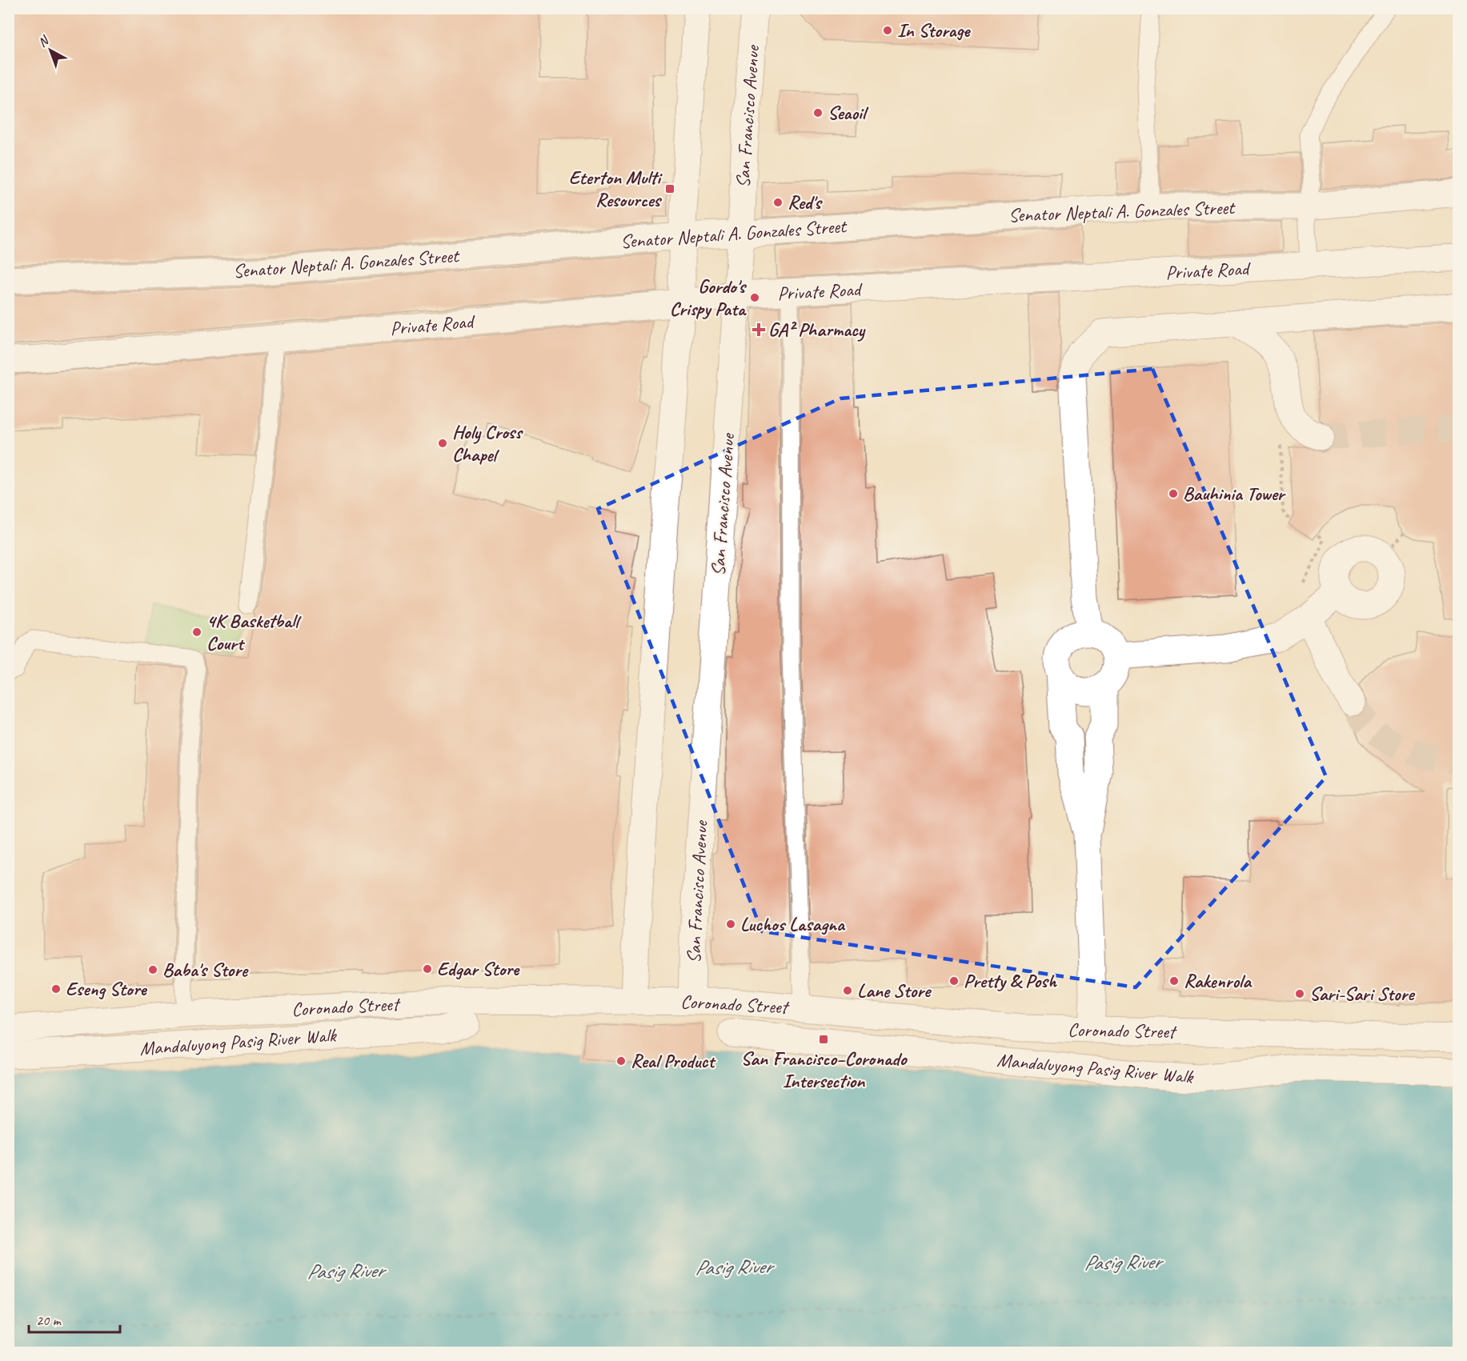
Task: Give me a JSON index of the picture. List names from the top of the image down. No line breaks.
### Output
{"streets":{"street":["San Francisco Avenue","Senator Neptali A. Gonzales Street","Private Road","Coronado Street","Mandaluyong Pasig River Walk"]},"crossings":[["San Francisco Avenue","Senator Neptali A. Gonzales Street"],["San Francisco Avenue","Private Road"],["San Francisco Avenue","Coronado Street"]],"water":["Pasig River"],"places":{"other":["In Storage","Seaoil","Red's","Gordo's Crispy Pata","Holy Cross Chapel","Bauhinia Tower","4K Basketball Court","Luchos Lasagna","Edgar Store","Baba's Store","Pretty & Posh","Rakenrola","Eseng Store","Lane Store","Sari-Sari Store","Real Product"],"transit":["Eterton Multi Resources","San Francisco–Coronado Intersection"],"health":["GA² Pharmacy"]},"scale_bar":"20 m","north":"top left"}
